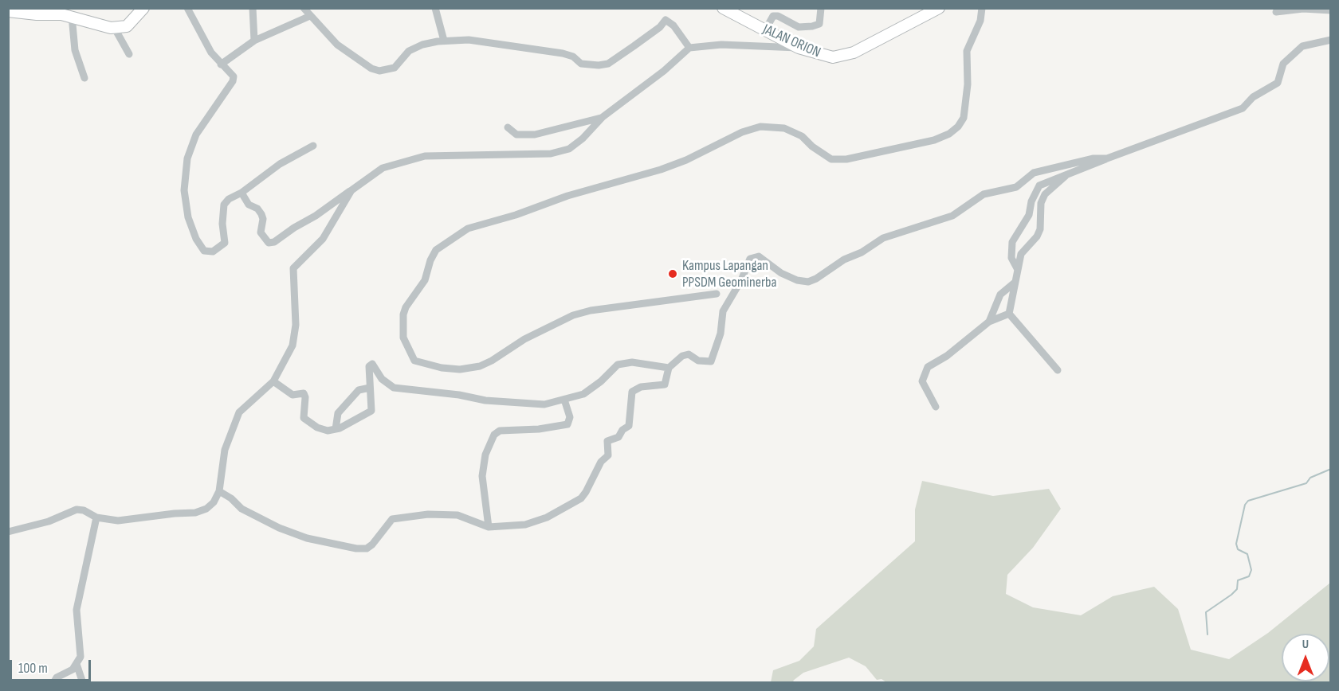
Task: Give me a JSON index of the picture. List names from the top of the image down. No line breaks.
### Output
{"streets":{"highway":["JALAN ORION"]},"places":["Kampus Lapangan PPSDM Geominerba"],"scale_bar":"100 m","north":"top"}
